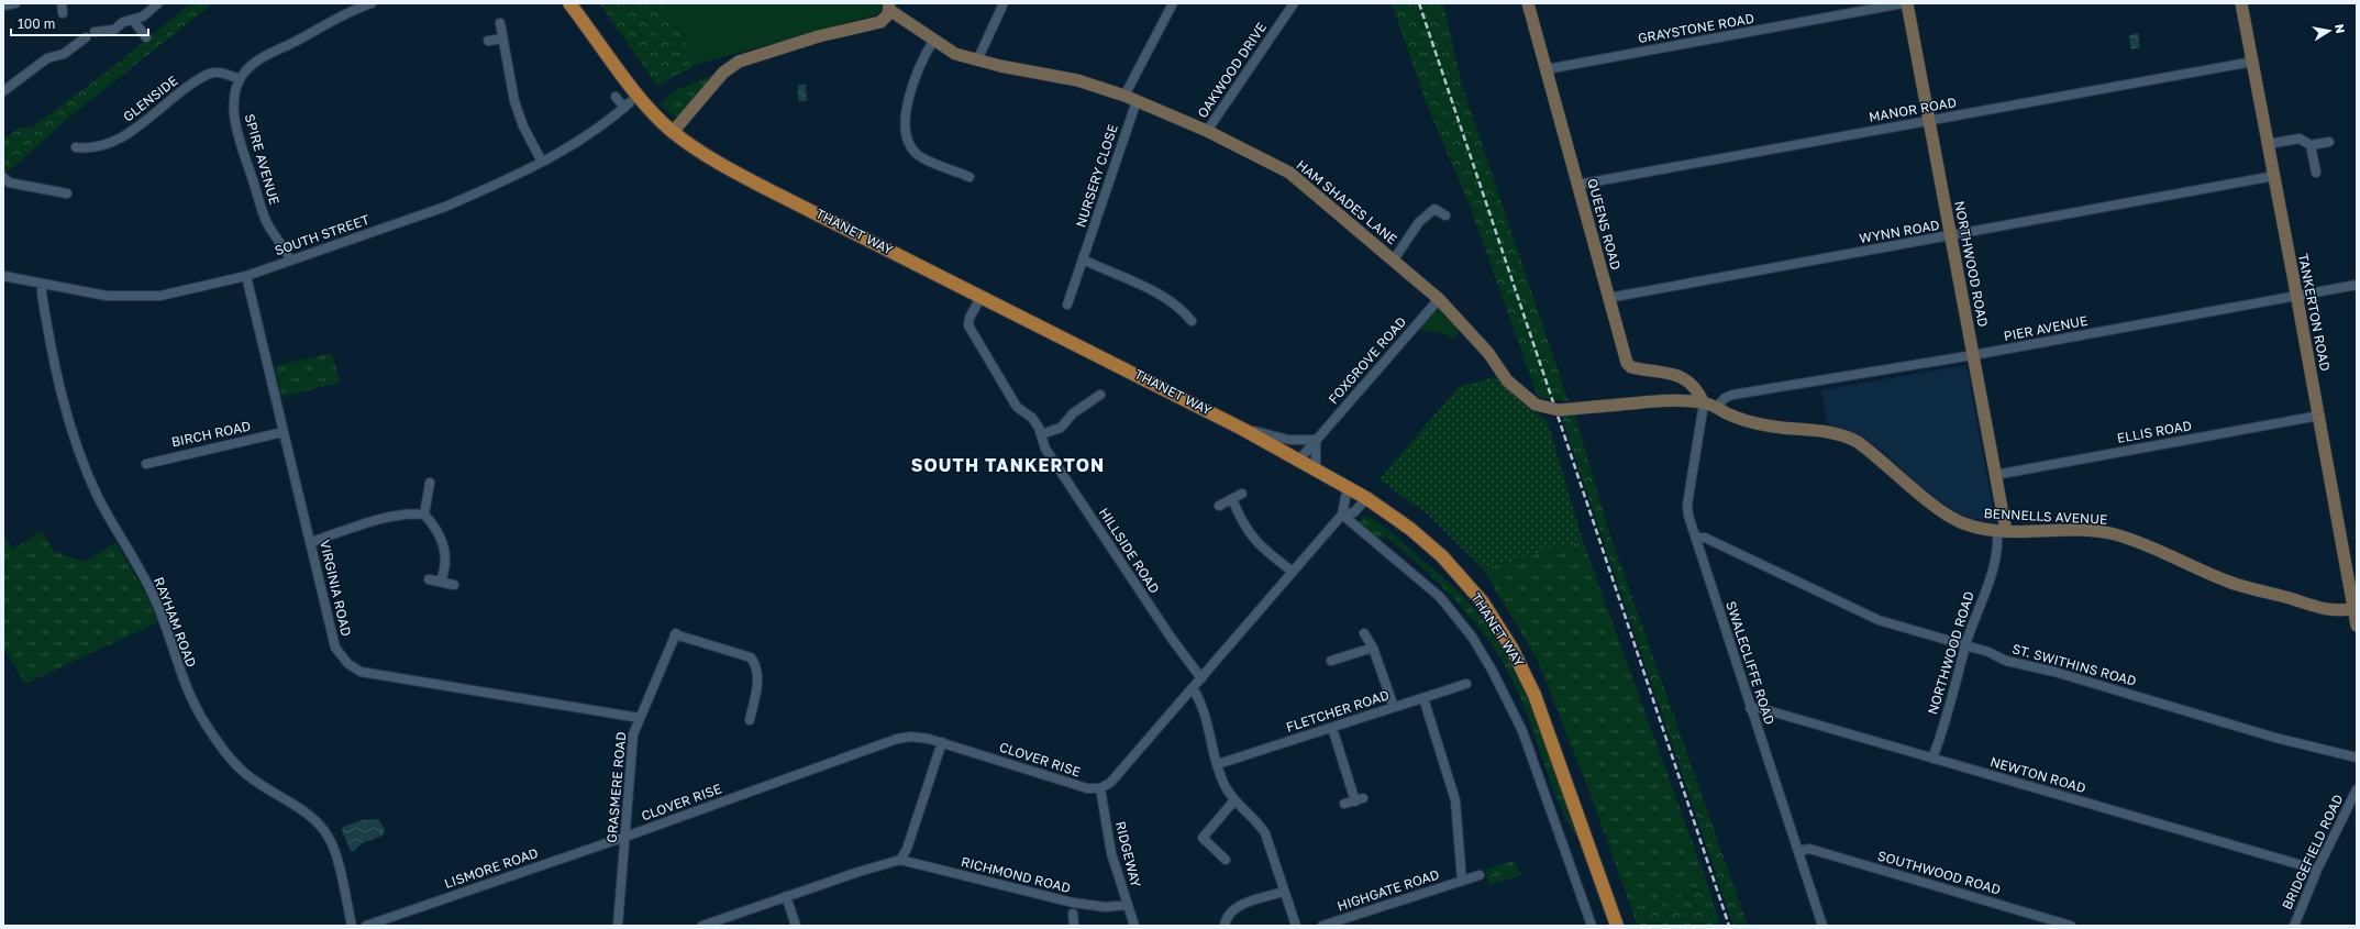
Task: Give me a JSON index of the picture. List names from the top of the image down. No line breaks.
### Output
{"streets":{"main road":["THANET WAY"],"street":["GRAYSTONE ROAD","OAKWOOD DRIVE","GLENSIDE","MANOR ROAD","SPIRE AVENUE","NURSERY CLOSE","HAM SHADES LANE","QUEENS ROAD","WYNN ROAD","SOUTH STREET","NORTHWOOD ROAD","TANKERTON ROAD","PIER AVENUE","FOXGROVE ROAD","ELLIS ROAD","BIRCH ROAD","BENNELLS AVENUE","HILLSIDE ROAD","VIRGINIA ROAD","RAYHAM ROAD","SWALECLIFFE ROAD","ST. SWITHINS ROAD","FLETCHER ROAD","CLOVER RISE","NEWTON ROAD","GRASMERE ROAD","BRIDGEFIELD ROAD","RIDGEWAY","LISMORE ROAD","SOUTHWOOD ROAD","RICHMOND ROAD","HIGHGATE ROAD"]},"crossings":[["GRAYSTONE ROAD","QUEENS ROAD"],["OAKWOOD DRIVE","HAM SHADES LANE"],["GLENSIDE","SPIRE AVENUE"],["MANOR ROAD","QUEENS ROAD"],["MANOR ROAD","NORTHWOOD ROAD"],["MANOR ROAD","TANKERTON ROAD"],["SPIRE AVENUE","SOUTH STREET"],["NURSERY CLOSE","HAM SHADES LANE"],["HAM SHADES LANE","QUEENS ROAD"],["HAM SHADES LANE","FOXGROVE ROAD"],["HAM SHADES LANE","BENNELLS AVENUE"],["HAM SHADES LANE","SWALECLIFFE ROAD"],["QUEENS ROAD","WYNN ROAD"],["QUEENS ROAD","BENNELLS AVENUE"],["QUEENS ROAD","SWALECLIFFE ROAD"],["THANET WAY","FOXGROVE ROAD"],["THANET WAY","HILLSIDE ROAD"],["WYNN ROAD","NORTHWOOD ROAD"],["WYNN ROAD","TANKERTON ROAD"],["SOUTH STREET","VIRGINIA ROAD"],["SOUTH STREET","RAYHAM ROAD"],["NORTHWOOD ROAD","PIER AVENUE"],["NORTHWOOD ROAD","ELLIS ROAD"],["NORTHWOOD ROAD","BENNELLS AVENUE"],["NORTHWOOD ROAD","ST. SWITHINS ROAD"],["NORTHWOOD ROAD","NEWTON ROAD"],["TANKERTON ROAD","PIER AVENUE"],["TANKERTON ROAD","ELLIS ROAD"],["TANKERTON ROAD","BENNELLS AVENUE"],["PIER AVENUE","BENNELLS AVENUE"],["BIRCH ROAD","VIRGINIA ROAD"],["BENNELLS AVENUE","SWALECLIFFE ROAD"],["VIRGINIA ROAD","GRASMERE ROAD"],["SWALECLIFFE ROAD","ST. SWITHINS ROAD"],["SWALECLIFFE ROAD","NEWTON ROAD"],["SWALECLIFFE ROAD","SOUTHWOOD ROAD"],["CLOVER RISE","GRASMERE ROAD"],["CLOVER RISE","RIDGEWAY"],["CLOVER RISE","LISMORE ROAD"],["NEWTON ROAD","BRIDGEFIELD ROAD"],["GRASMERE ROAD","LISMORE ROAD"],["RIDGEWAY","RICHMOND ROAD"]],"districts":["SOUTH TANKERTON"],"scale_bar":"100 m","north":"right"}
